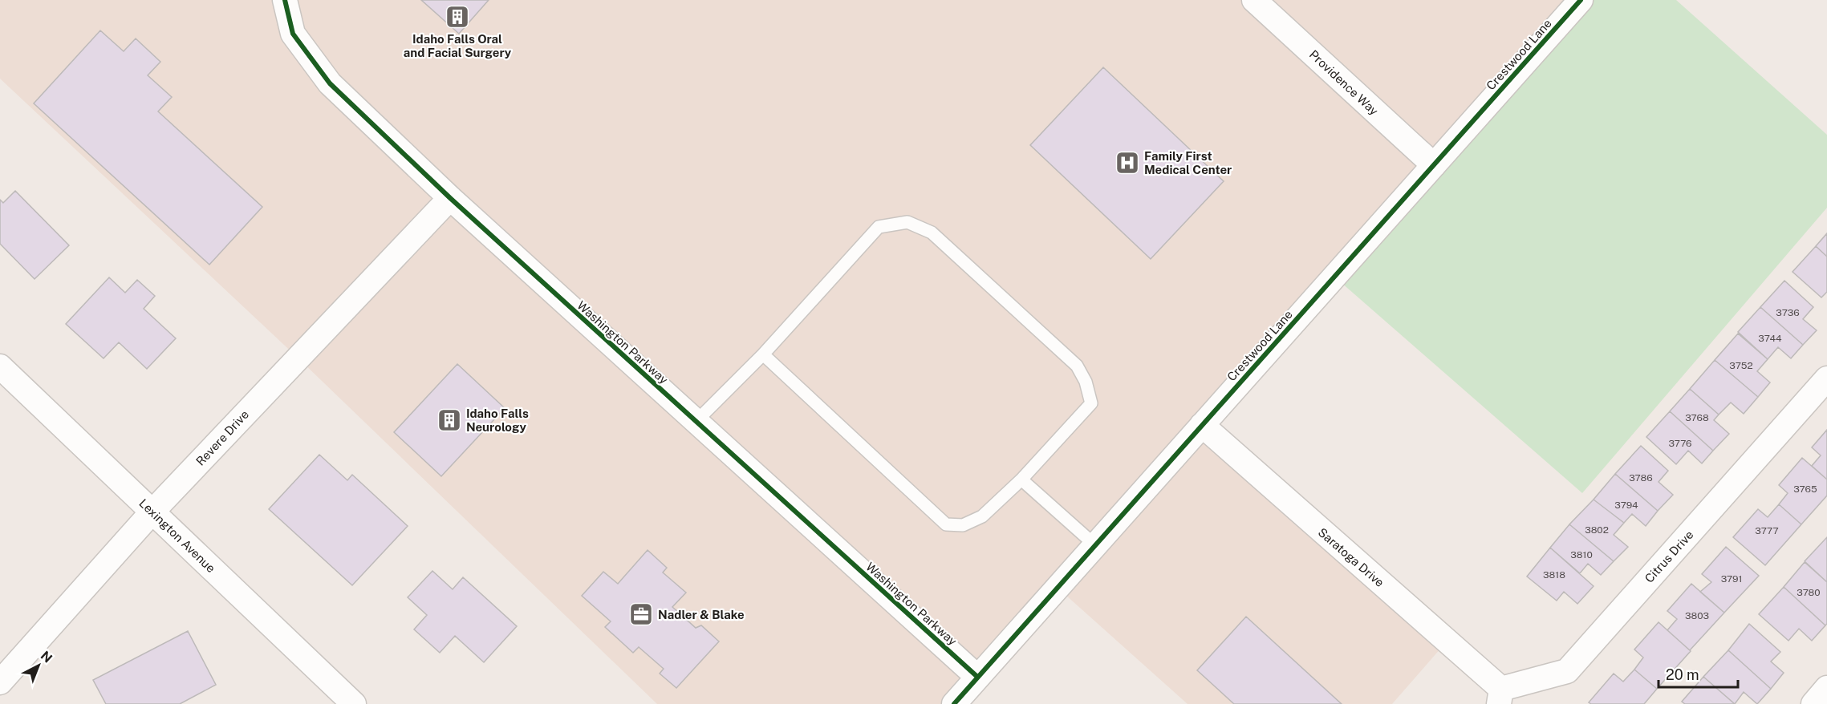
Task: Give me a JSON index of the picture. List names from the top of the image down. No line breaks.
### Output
{"streets":{"street":["Crestwood Lane","Providence Way","Washington Parkway","Revere Drive","Lexington Avenue","Citrus Drive","Saratoga Drive"]},"crossings":[["Crestwood Lane","Providence Way"],["Crestwood Lane","Washington Parkway"],["Crestwood Lane","Saratoga Drive"],["Washington Parkway","Revere Drive"],["Revere Drive","Lexington Avenue"],["Citrus Drive","Saratoga Drive"]],"places":{"building":["Idaho Falls Oral and Facial Surgery","Idaho Falls Neurology"],"hospital":["Family First Medical Center"],"office":["Nadler & Blake"]},"house_numbers":["3736","3744","3752","3768","3776","3786","3765","3794","3802","3777","3810","3818","3791","3780","3803"],"scale_bar":"20 m","north":"top right"}
